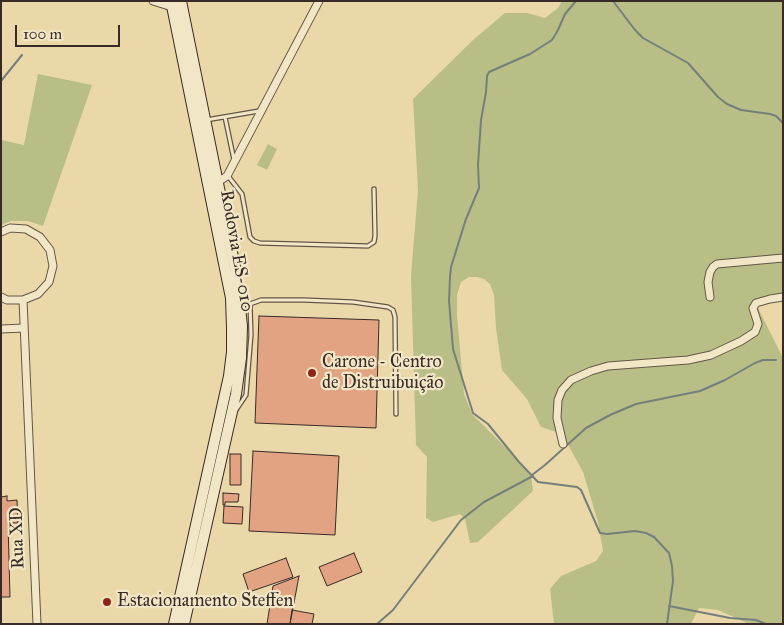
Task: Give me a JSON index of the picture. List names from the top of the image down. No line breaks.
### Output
{"streets":{"main road":["Rodovia ES-010"],"street":["Rua XD"]},"places":["Carone - Centro de Distruibuição","Estacionamento Steffen"],"scale_bar":"100 m"}
